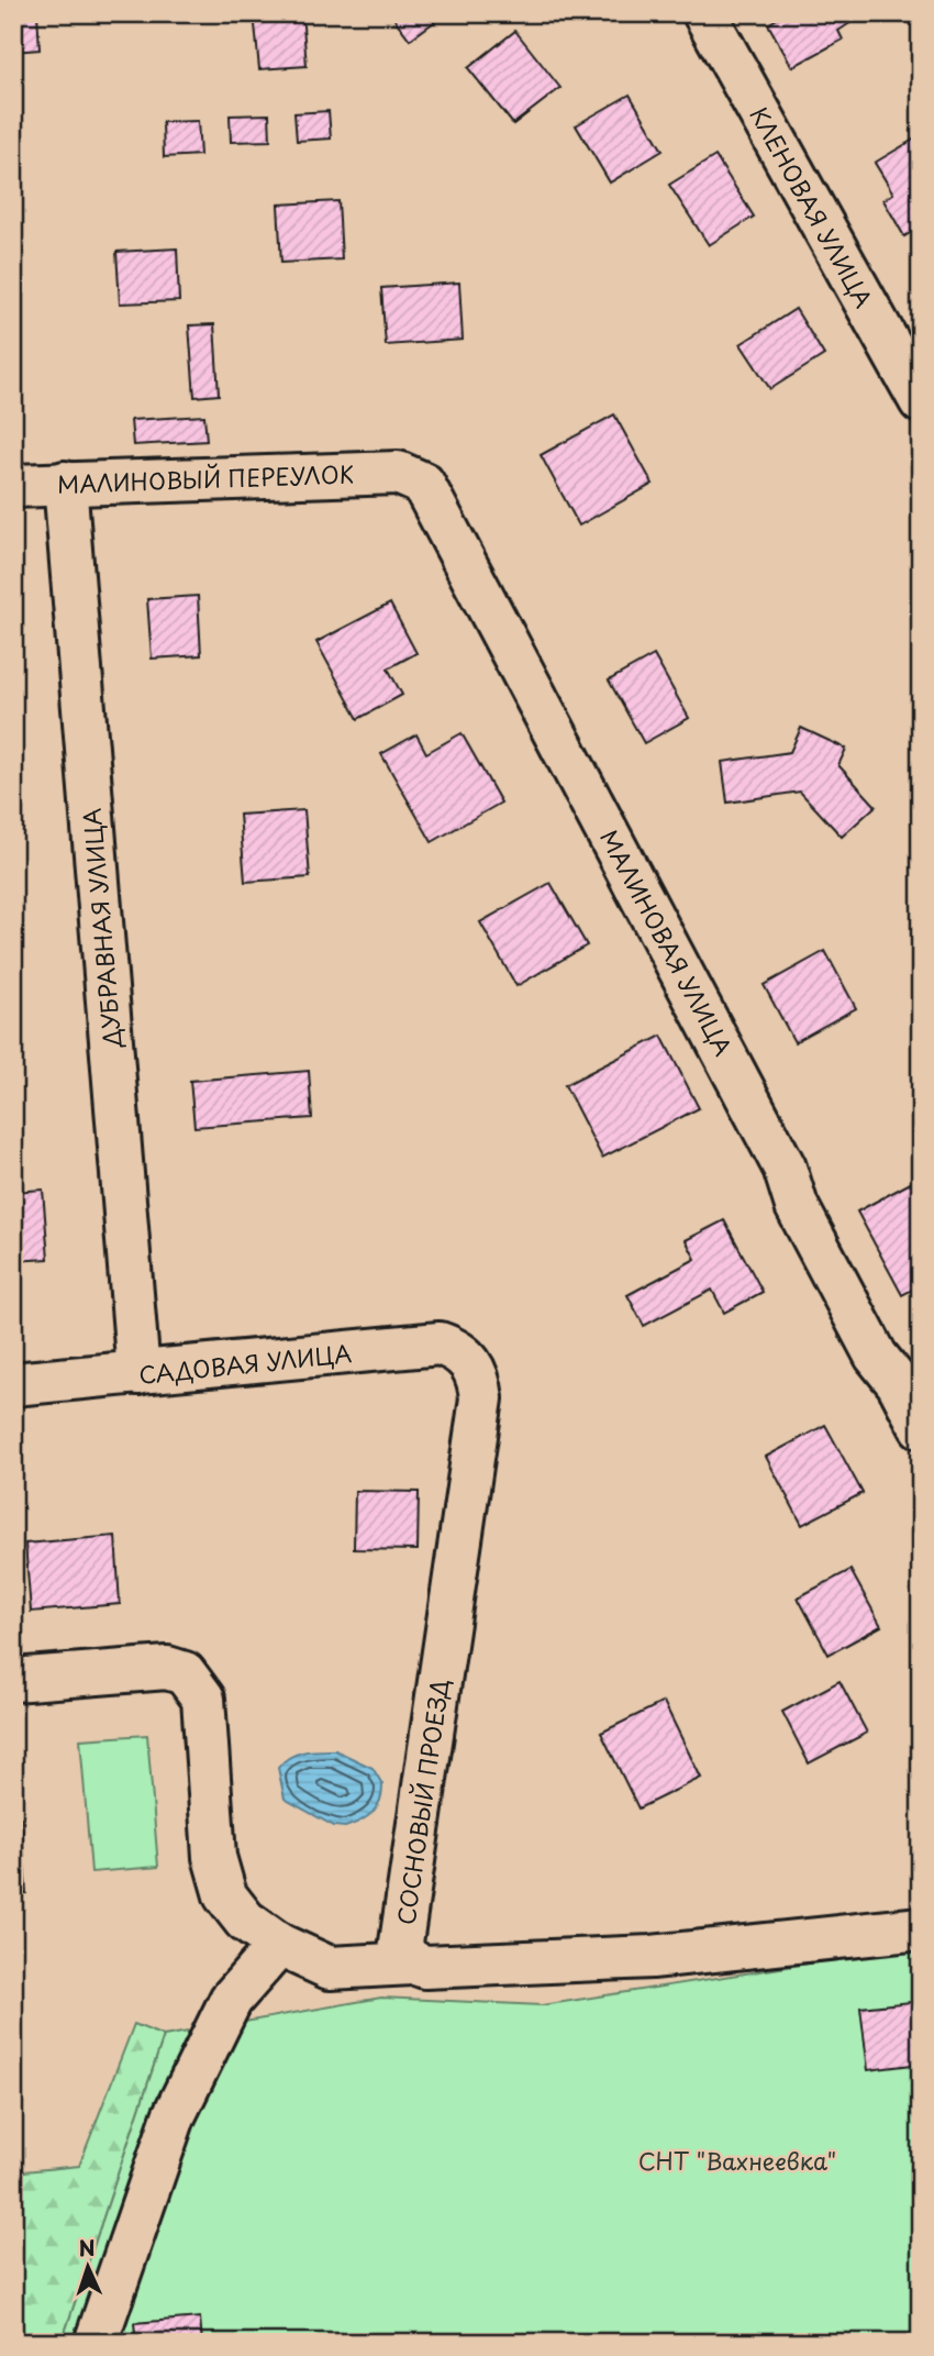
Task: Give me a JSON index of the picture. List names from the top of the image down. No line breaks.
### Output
{"streets":{"street":["КЛЕНОВАЯ УЛИЦА","МАЛИНОВЫЙ ПЕРЕУЛОК","ДУБРАВНАЯ УЛИЦА","МАЛИНОВАЯ УЛИЦА","САДОВАЯ УЛИЦА","СОСНОВЫЙ ПРОЕЗД"]},"crossings":[["МАЛИНОВЫЙ ПЕРЕУЛОК","ДУБРАВНАЯ УЛИЦА"],["МАЛИНОВЫЙ ПЕРЕУЛОК","МАЛИНОВАЯ УЛИЦА"],["ДУБРАВНАЯ УЛИЦА","САДОВАЯ УЛИЦА"],["САДОВАЯ УЛИЦА","СОСНОВЫЙ ПРОЕЗД"]],"parks":["СНТ \"Вахнеевка\""],"north":"top"}
